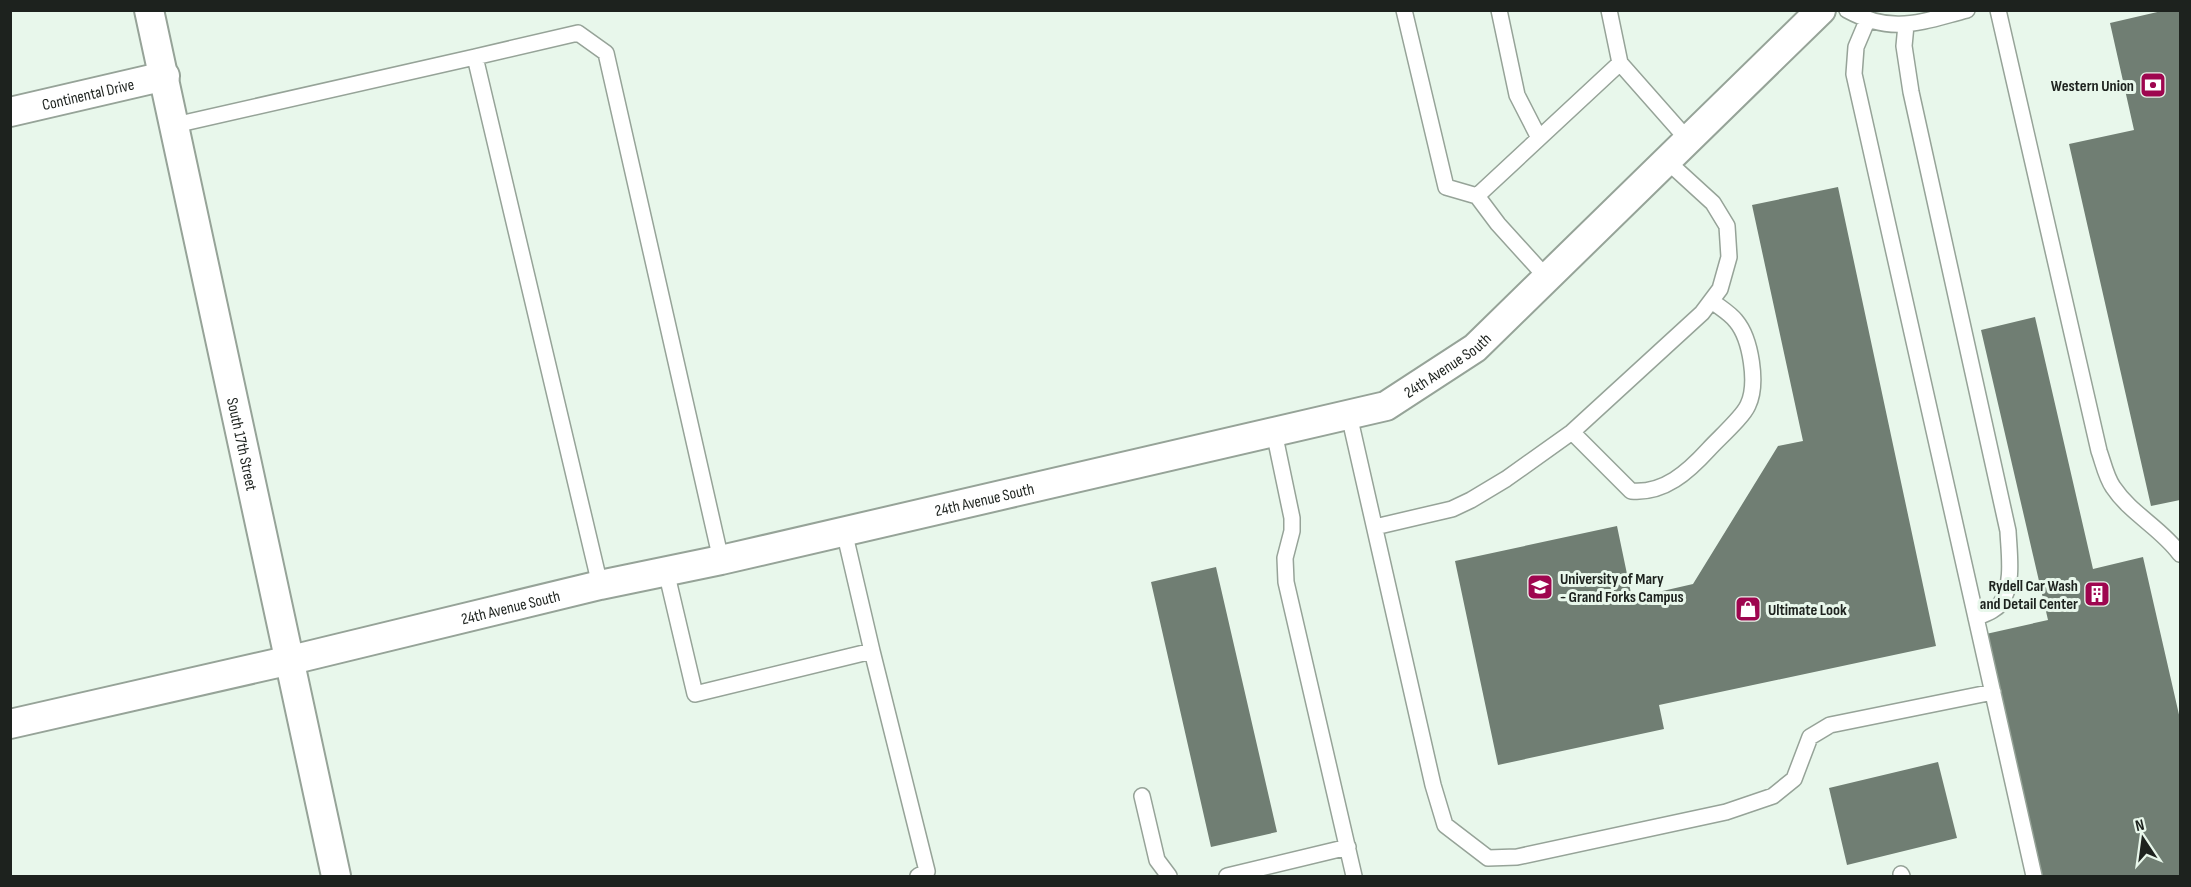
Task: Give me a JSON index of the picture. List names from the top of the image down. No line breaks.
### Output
{"streets":{"street":["Continental Drive","24th Avenue South","South 17th Street"]},"crossings":[["Continental Drive","South 17th Street"],["24th Avenue South","South 17th Street"]],"places":{"bank":["Western Union"],"school or university":["University of Mary - Grand Forks Campus"],"building":["Rydell Car Wash and Detail Center"],"shop":["Ultimate Look"]},"north":"top"}
